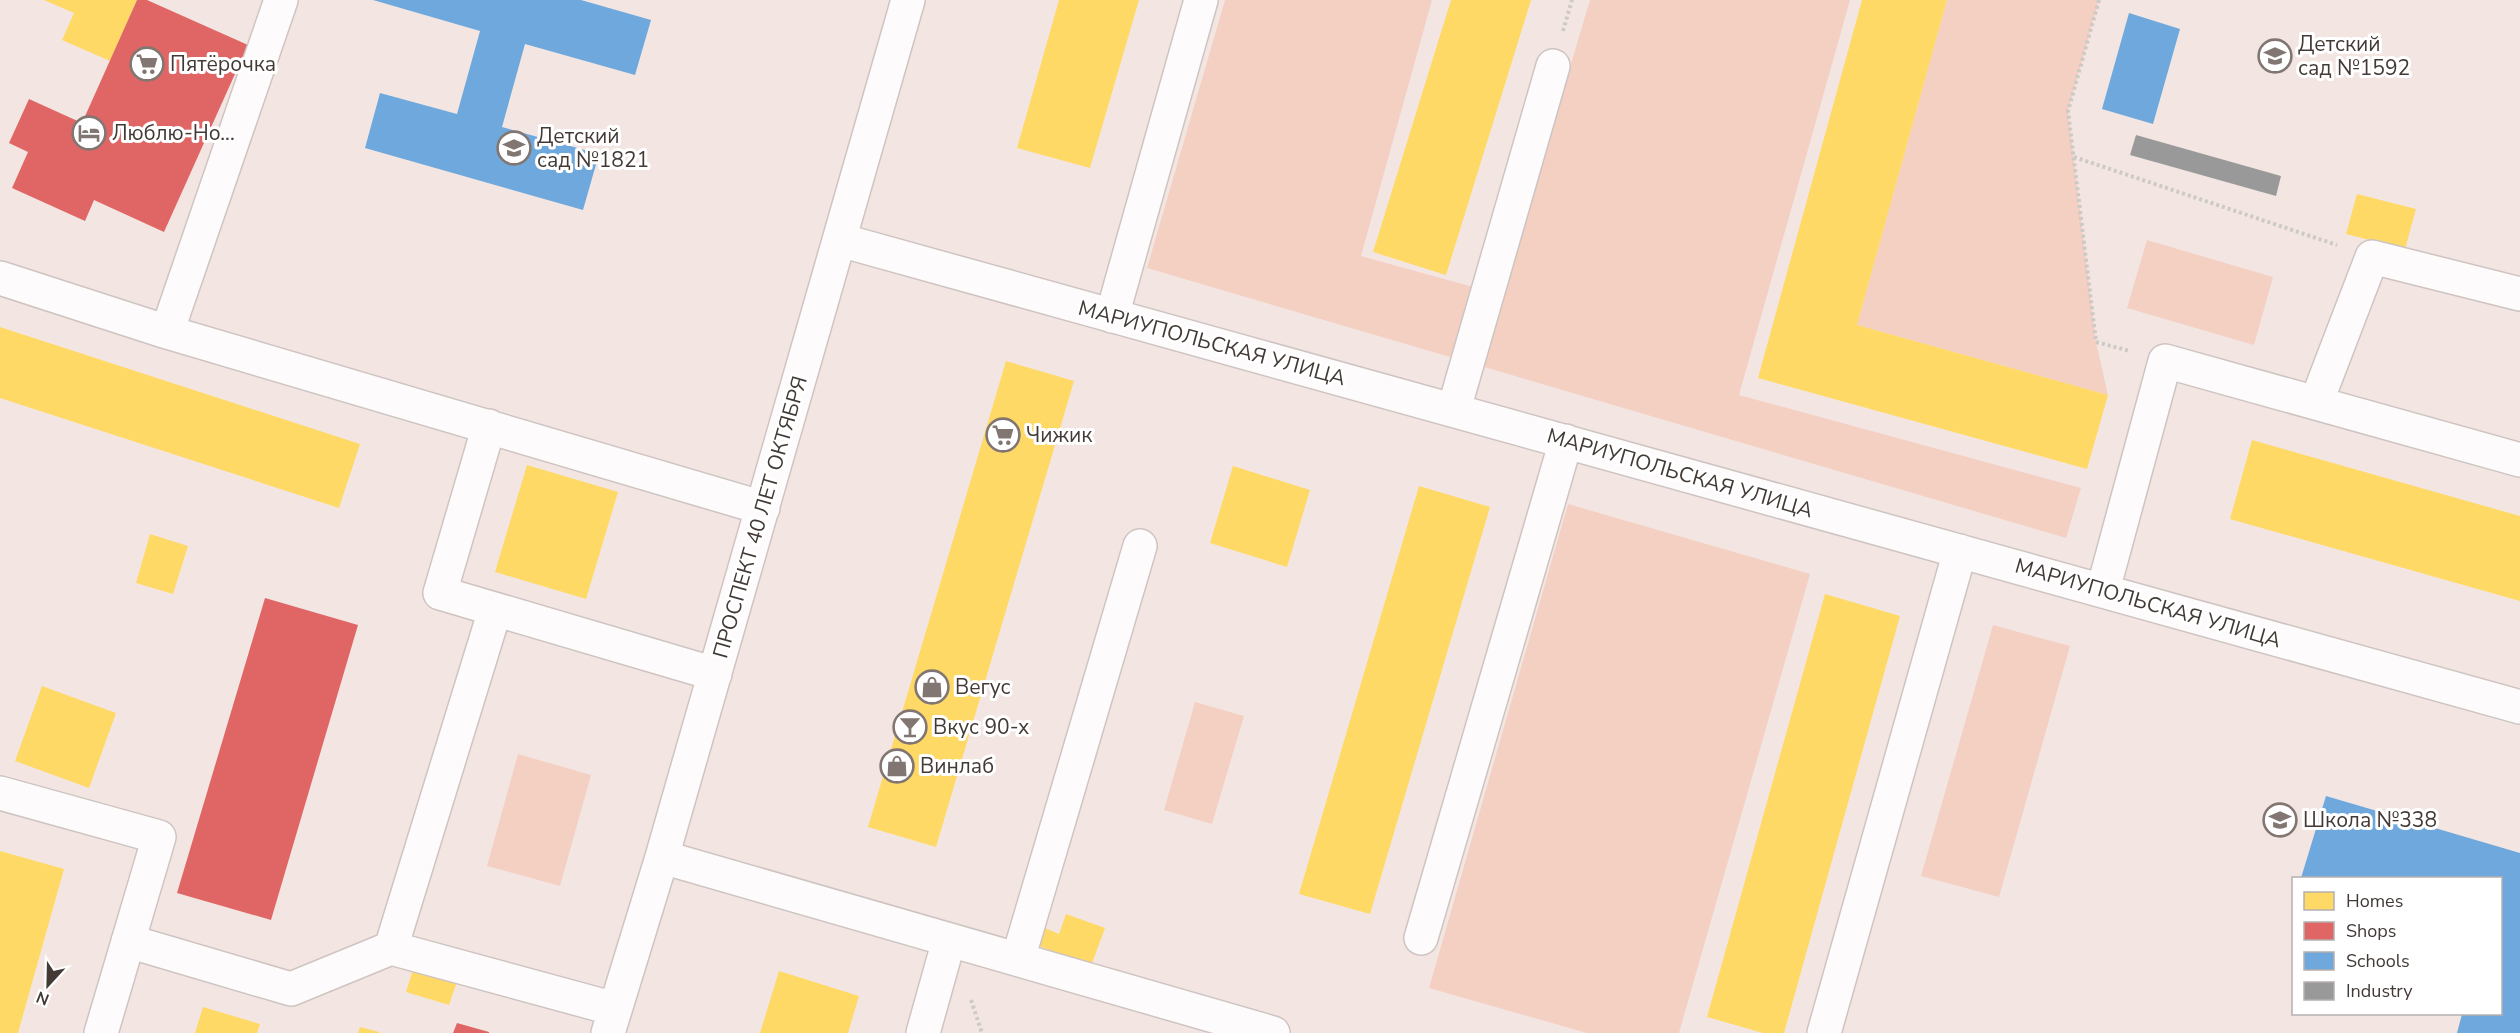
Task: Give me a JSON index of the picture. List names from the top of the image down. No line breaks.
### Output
{"streets":{"street":["МАРИУПОЛЬСКАЯ УЛИЦА","ПРОСПЕКТ 40 ЛЕТ ОКТЯБРЯ"]},"crossings":[["МАРИУПОЛЬСКАЯ УЛИЦА","ПРОСПЕКТ 40 ЛЕТ ОКТЯБРЯ"]],"places":{"school or university":["Детский сад №1592","Детский сад №1821","Школа №338"],"supermarket":["Пятёрочка","Чижик"],"hotel":["Люблю-Но..."],"shop":["Вегус","Винлаб"],"bar":["Вкус 90-х"]},"legend":["Homes","Shops","Schools","Industry"],"north":"bottom"}
